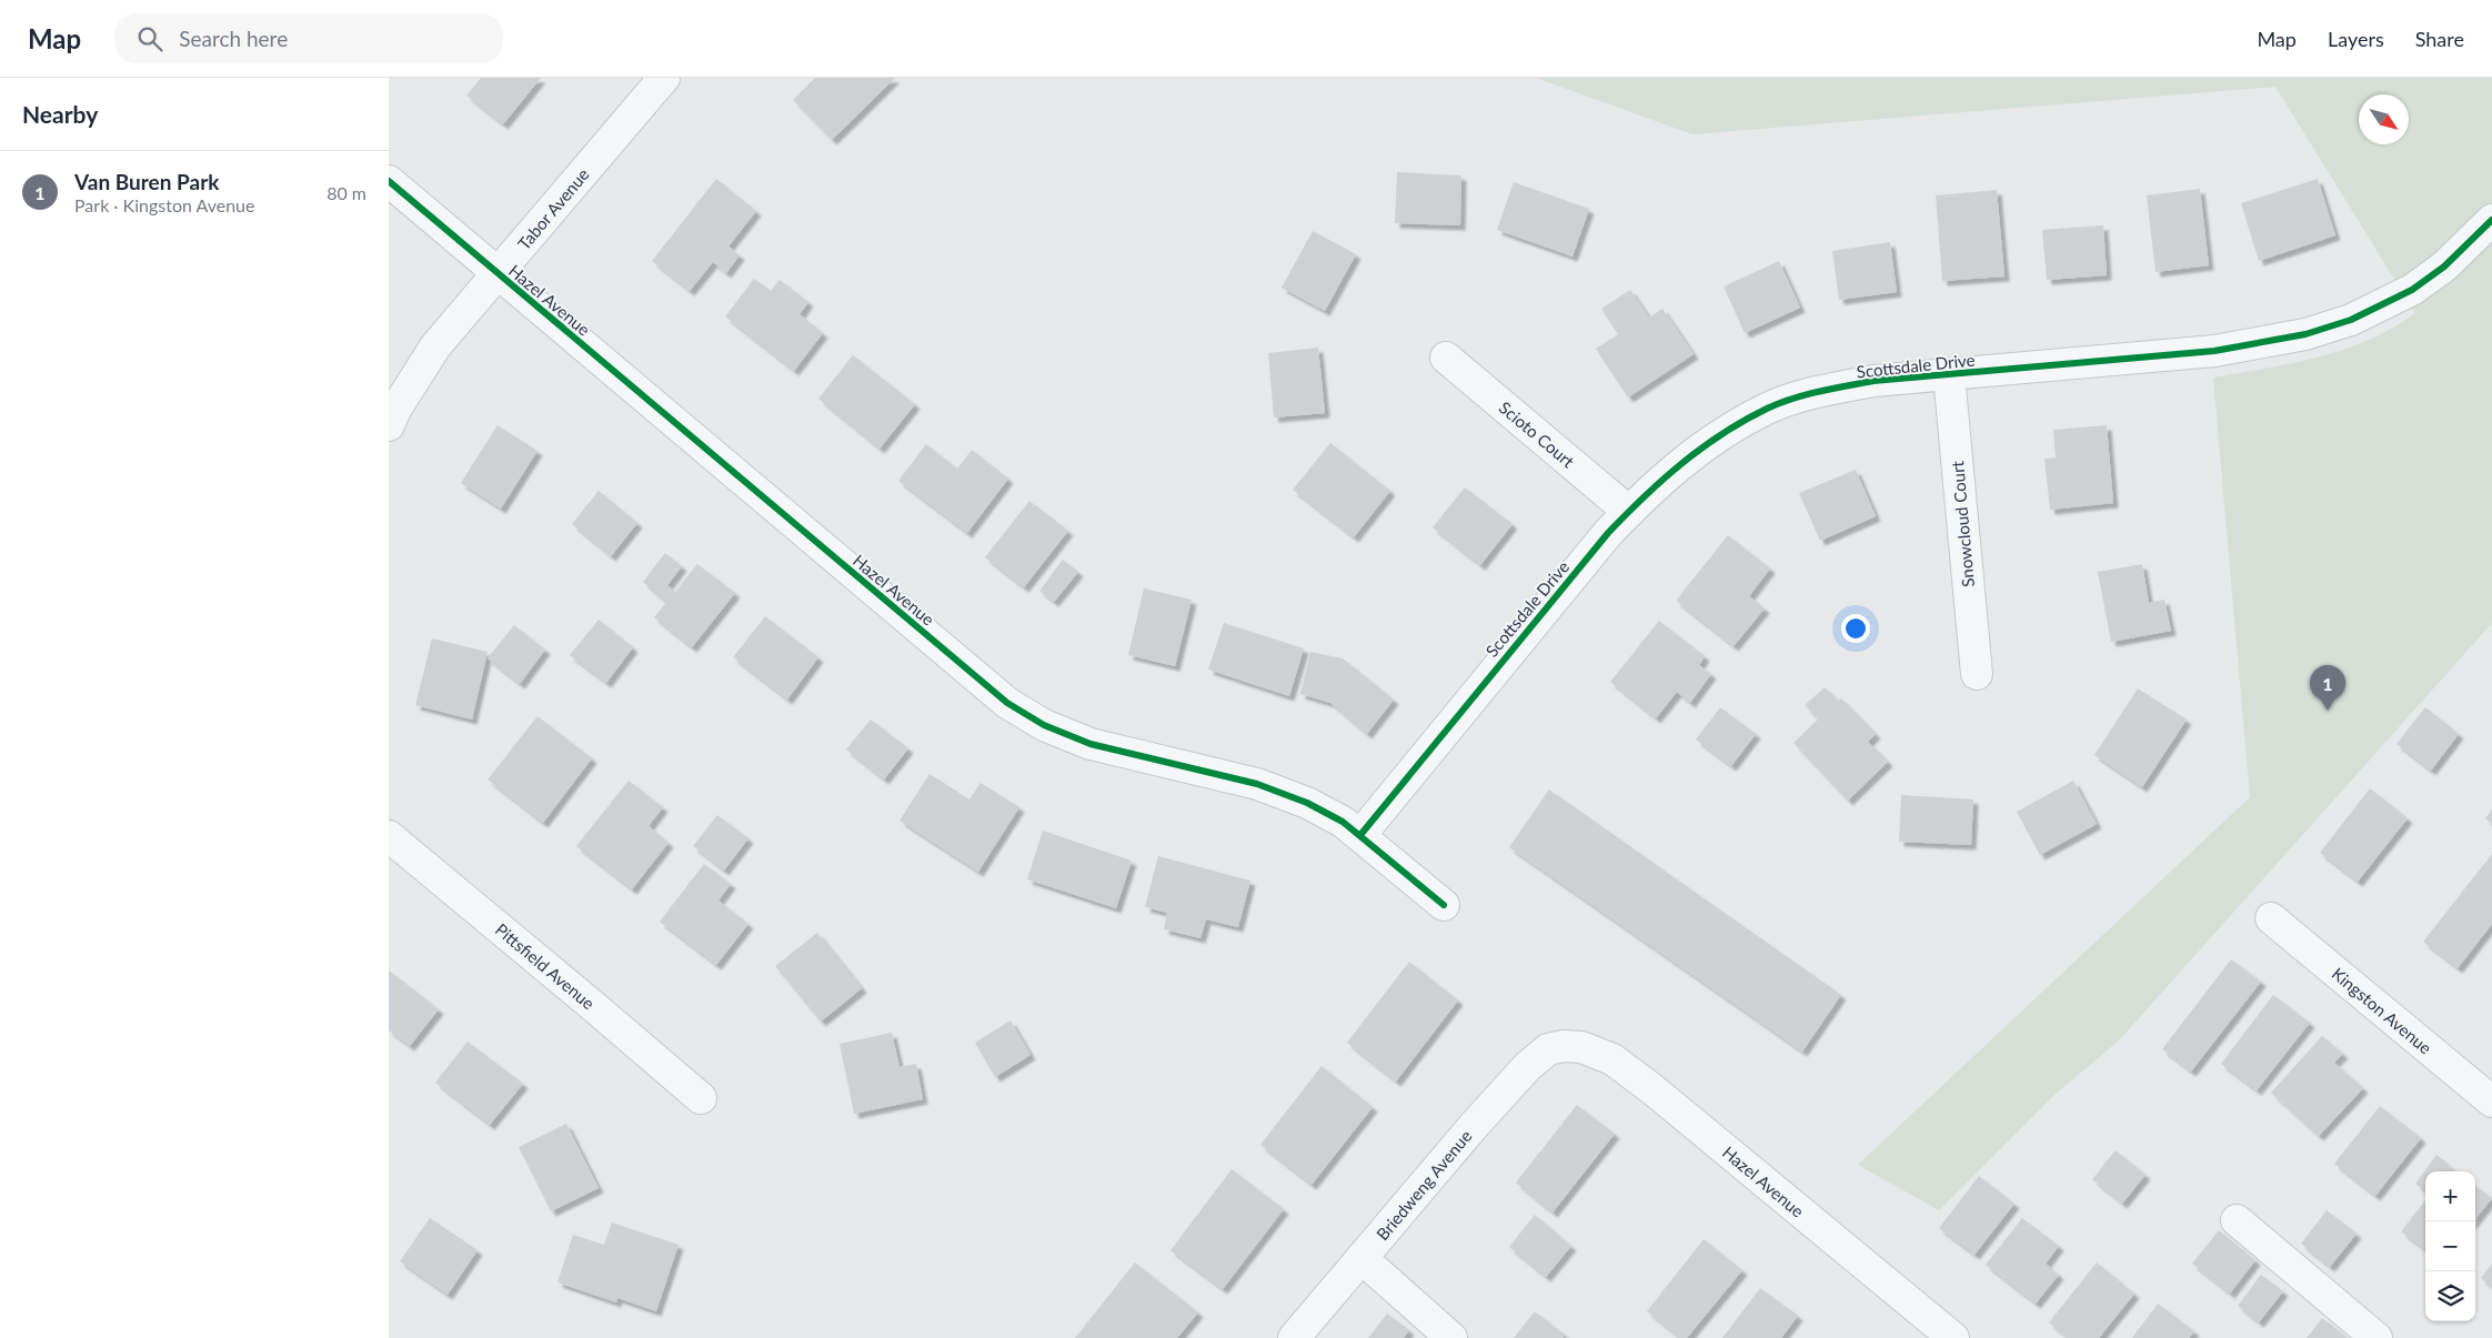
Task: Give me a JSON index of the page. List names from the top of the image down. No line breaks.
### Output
{"streets":{"street":["Tabor Avenue","Hazel Avenue","Scottsdale Drive","Scioto Court","Snowcloud Court","Pittsfield Avenue","Kingston Avenue","Briedweng Avenue"]},"crossings":[["Tabor Avenue","Hazel Avenue"],["Hazel Avenue","Scottsdale Drive"],["Hazel Avenue","Briedweng Avenue"],["Scottsdale Drive","Scioto Court"],["Scottsdale Drive","Snowcloud Court"]],"north":"bottom right","page":{"header":"Map","search":"Search here","nav":["Map","Layers","Share"],"heading":"Nearby","list":[{"mark":"1","name":"Van Buren Park","note":"Park · Kingston Avenue","value":"80 m"}],"pins":"1","map_buttons":["+","−"]}}
